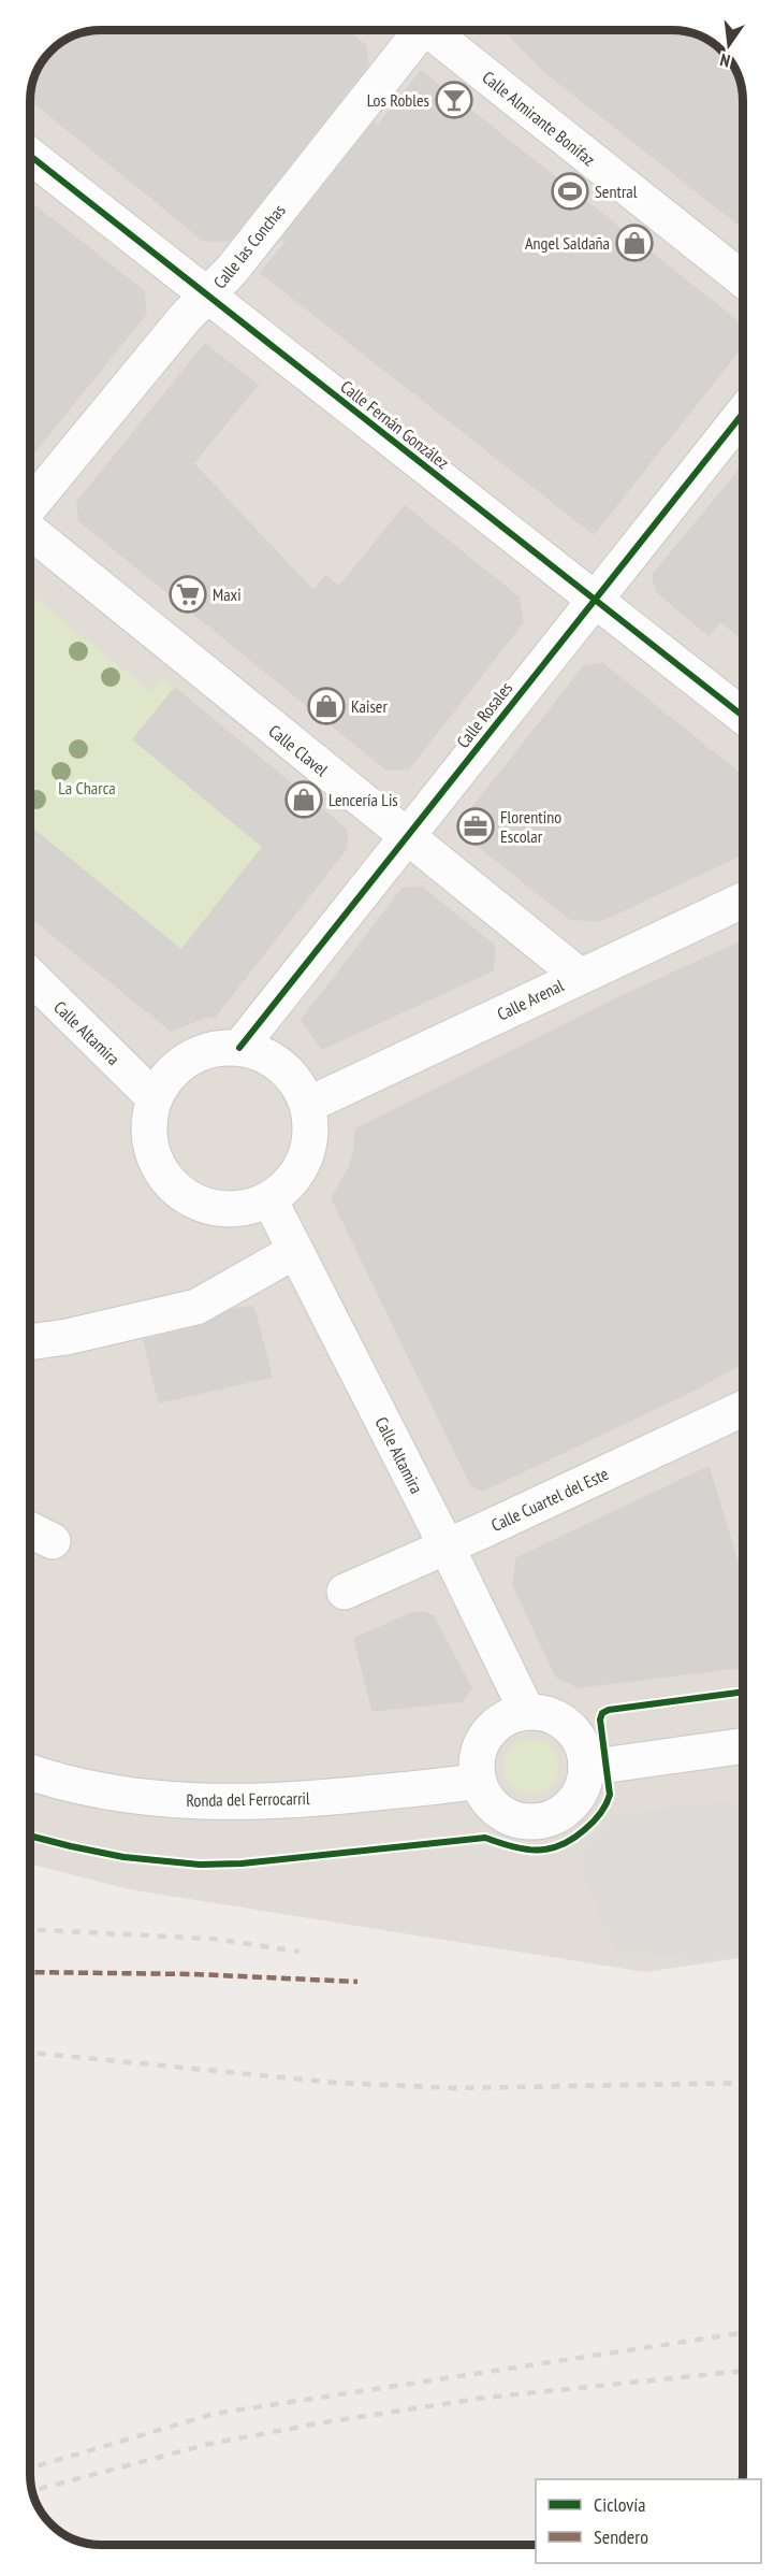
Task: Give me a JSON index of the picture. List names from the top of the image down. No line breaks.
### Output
{"streets":{"street":["Calle Almirante Bonifaz","Calle las Conchas","Calle Fernán González","Calle Rosales","Calle Clavel","Calle Arenal","Calle Altamira","Calle Cuartel del Este","Ronda del Ferrocarril"]},"crossings":[["Calle las Conchas","Calle Fernán González"],["Calle Fernán González","Calle Rosales"],["Calle Rosales","Calle Clavel"],["Calle Rosales","Calle Arenal"],["Calle Rosales","Calle Altamira"],["Calle Clavel","Calle Arenal"],["Calle Arenal","Calle Altamira"],["Calle Altamira","Calle Cuartel del Este"],["Calle Altamira","Ronda del Ferrocarril"]],"parks":["La Charca"],"places":{"bar":["Los Robles"],"sports":["Sentral"],"shop":["Angel Saldaña","Kaiser","Lencería Lis"],"supermarket":["Maxi"],"office":["Florentino Escolar"]},"legend":["Ciclovía","Sendero"],"north":"bottom"}
